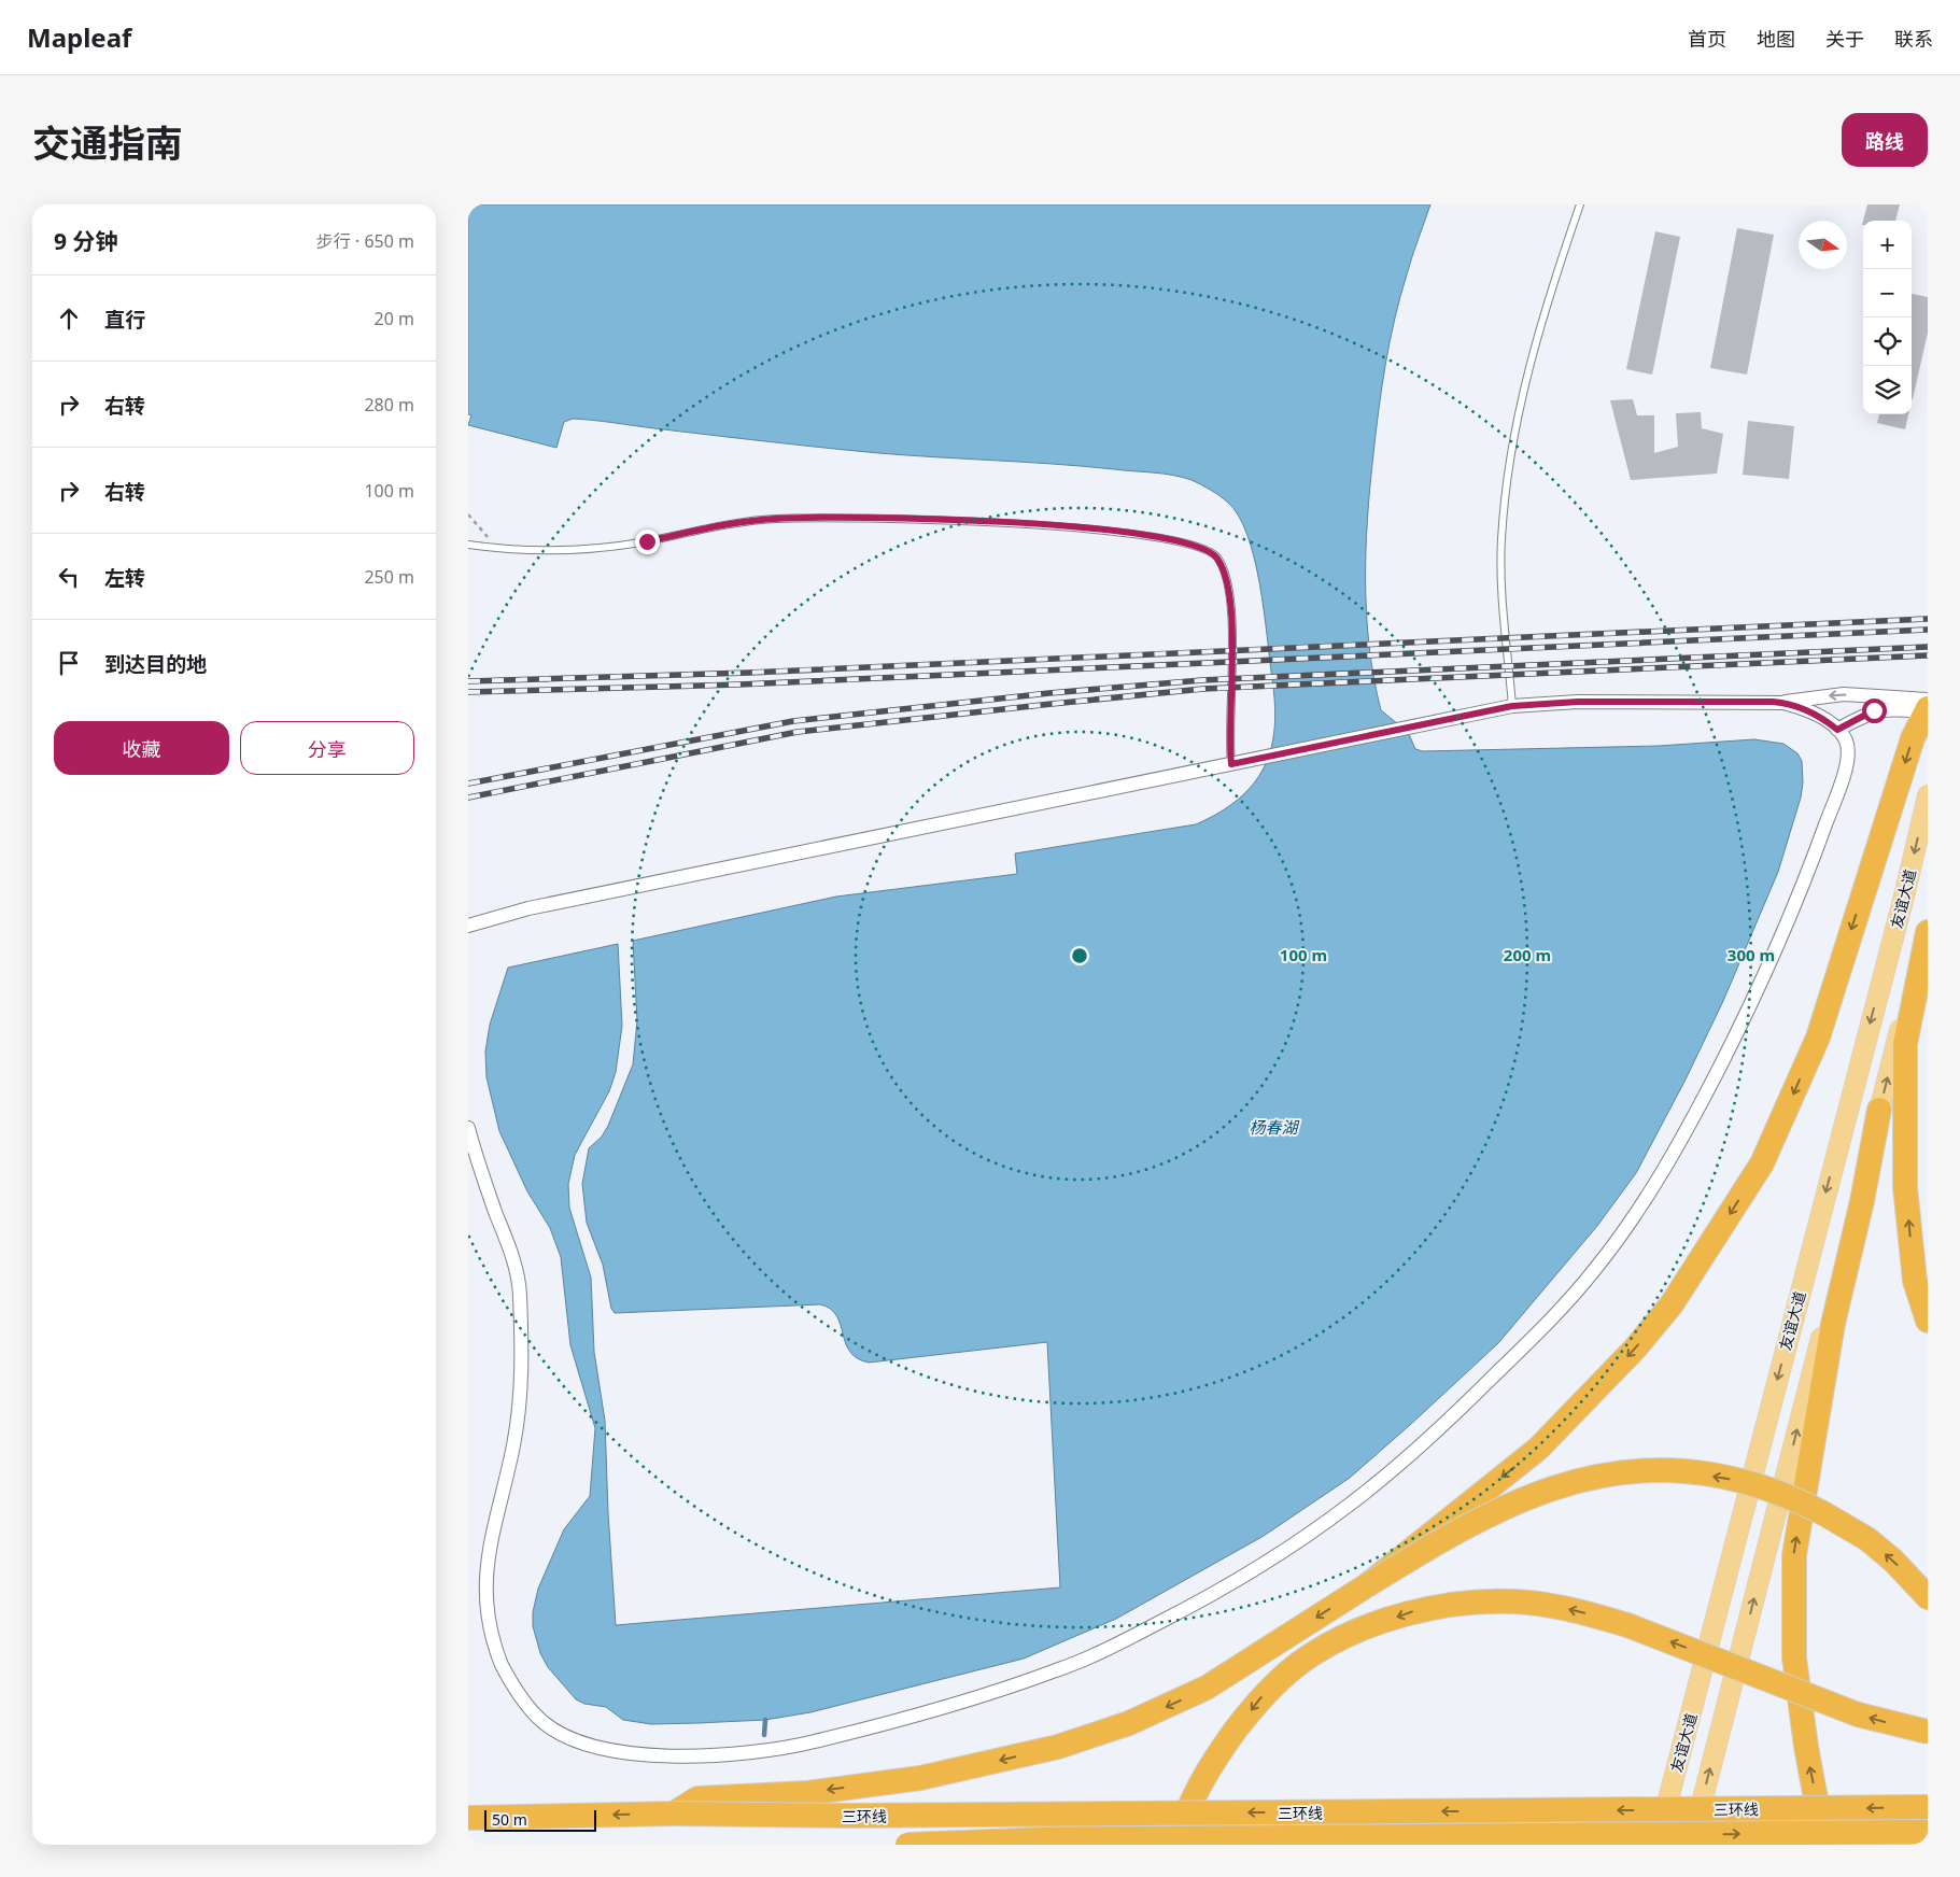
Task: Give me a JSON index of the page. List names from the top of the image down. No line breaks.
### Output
{"streets":{"highway":["三环线"],"main road":["友谊大道"]},"water":["杨春湖"],"scale_bar":"50 m","north":"right","page":{"header":"Mapleaf","nav":["首页","地图","关于","联系"],"title":"交通指南","buttons":["路线",["收藏","分享"]],"heading":["9 分钟","步行 · 650 m"],"map_buttons":["+","−"],"list":[["直行","20 m"],["右转","280 m"],["右转","100 m"],["左转","250 m"],"到达目的地"],"scale":"50 m"},"rings":["100 m","200 m","300 m"]}
